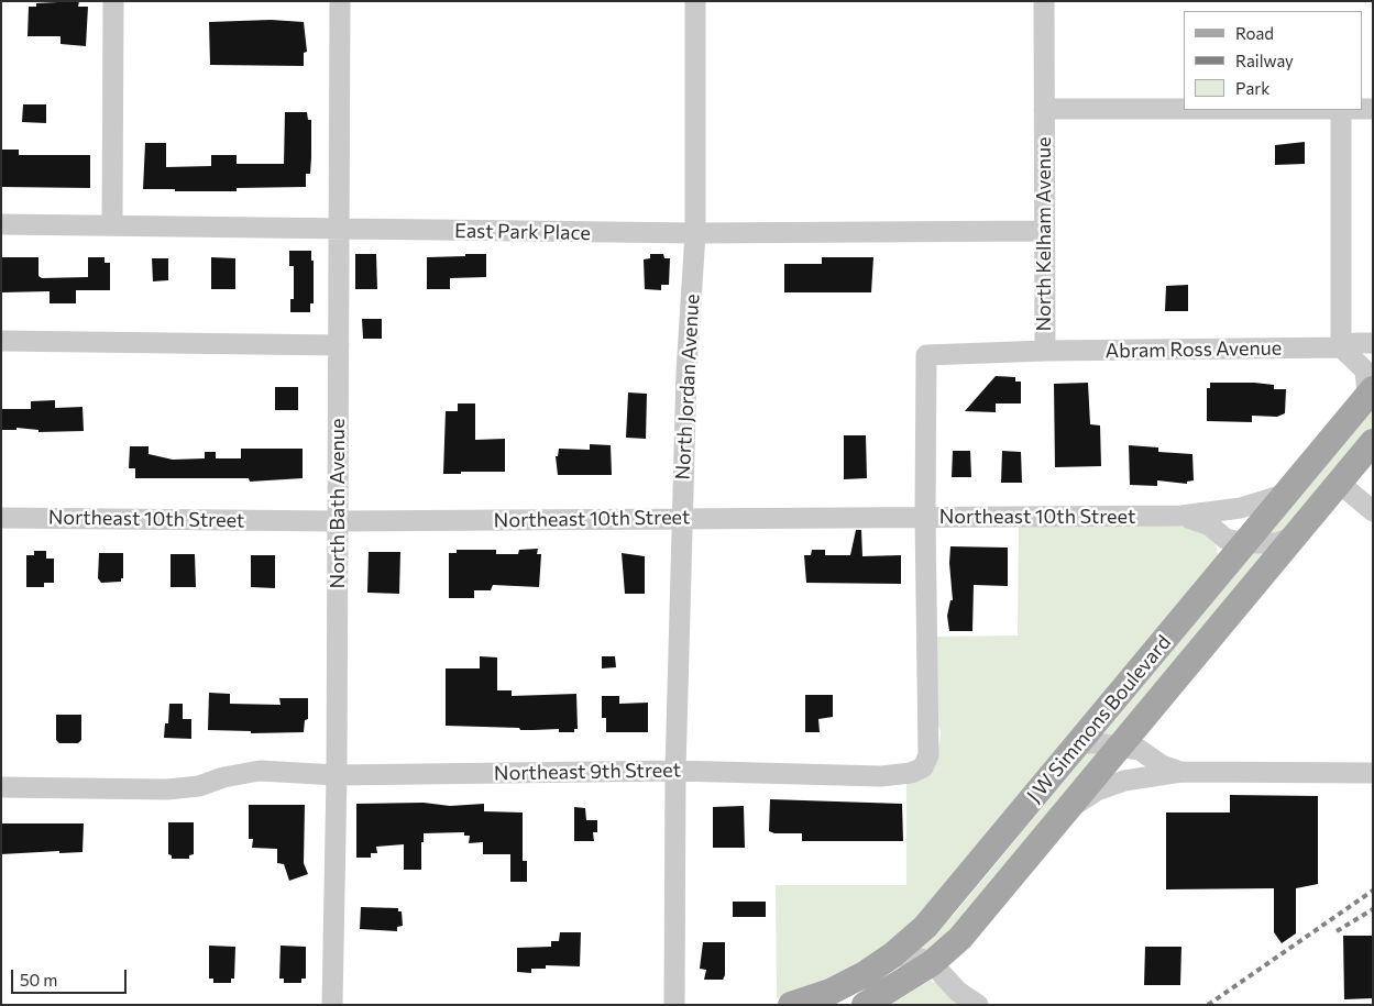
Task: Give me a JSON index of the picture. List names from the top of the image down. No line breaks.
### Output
{"streets":{"main road":["J W Simmons Boulevard"],"street":["East Park Place","North Kelham Avenue","Abram Ross Avenue","North Jordan Avenue","North Bath Avenue","Northeast 10th Street","Northeast 9th Street"]},"crossings":[["East Park Place","North Kelham Avenue"],["East Park Place","North Jordan Avenue"],["East Park Place","North Bath Avenue"],["North Kelham Avenue","Abram Ross Avenue"],["North Kelham Avenue","Northeast 10th Street"],["North Kelham Avenue","Northeast 9th Street"],["North Jordan Avenue","Northeast 10th Street"],["North Jordan Avenue","Northeast 9th Street"],["North Bath Avenue","Northeast 10th Street"],["North Bath Avenue","Northeast 9th Street"],["Northeast 10th Street","J W Simmons Boulevard"],["Northeast 10th Street","Northeast 9th Street"]],"legend":["Road","Railway","Park"],"scale_bar":"50 m"}
